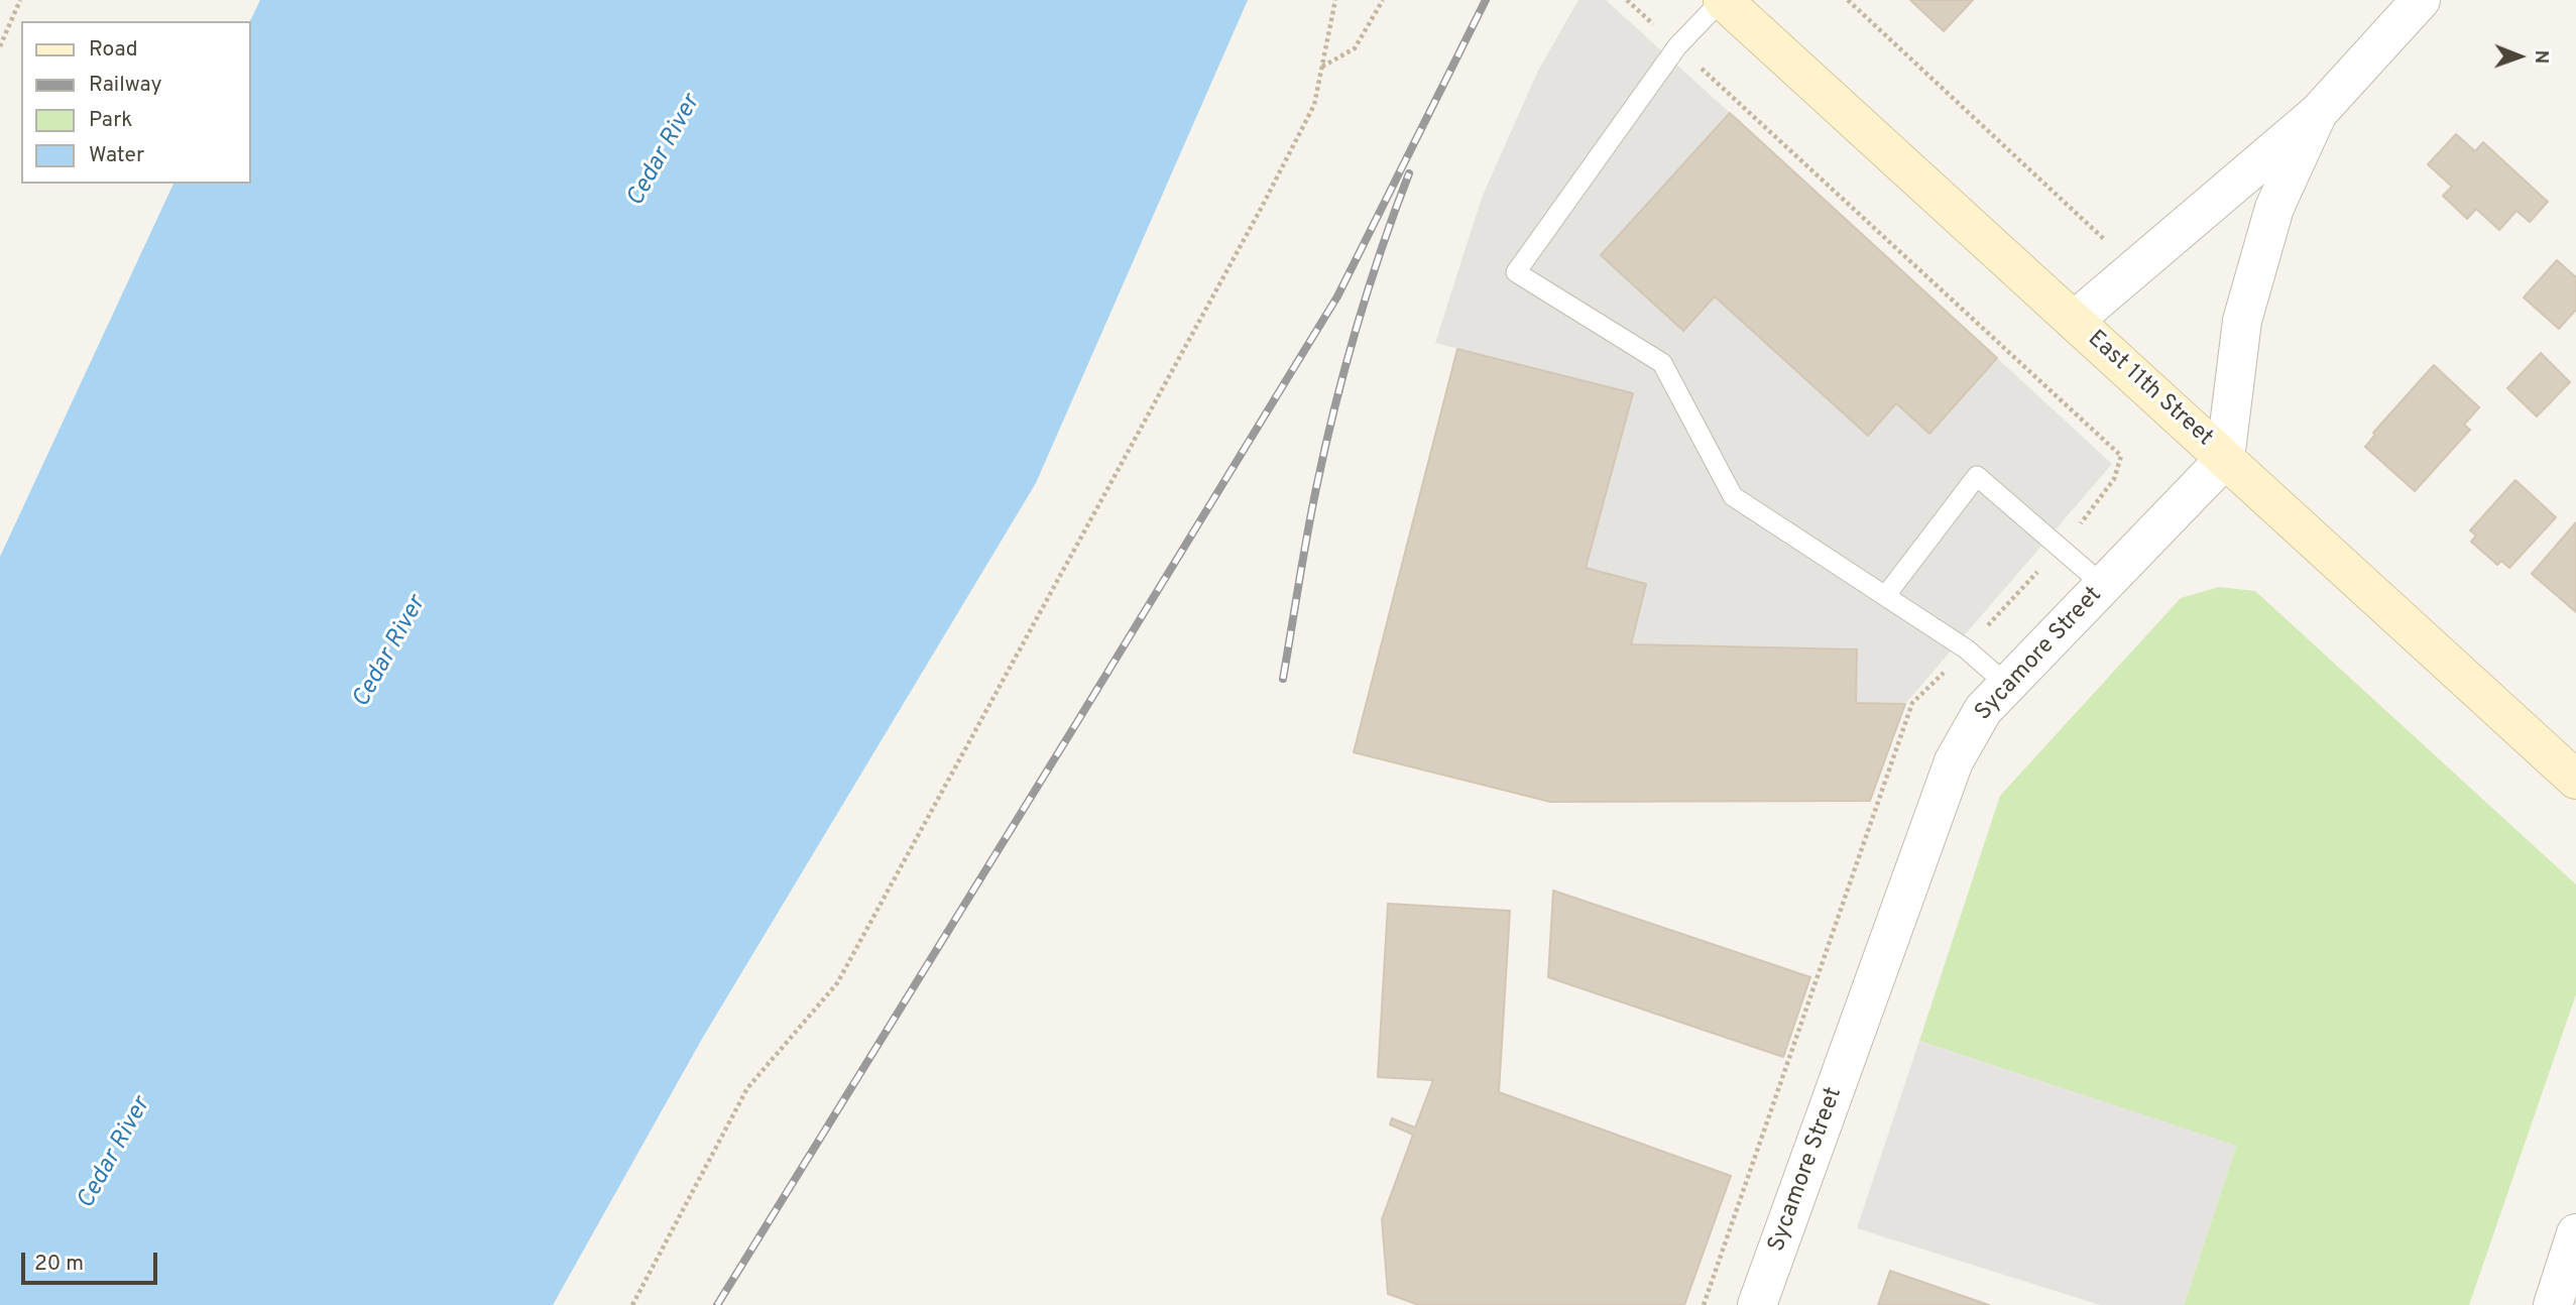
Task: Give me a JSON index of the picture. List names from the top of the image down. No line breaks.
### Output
{"streets":{"main road":["East 11th Street"],"street":["Sycamore Street"]},"crossings":[["East 11th Street","Sycamore Street"]],"water":["Cedar River"],"legend":["Road","Railway","Park","Water"],"scale_bar":"20 m","north":"right"}
